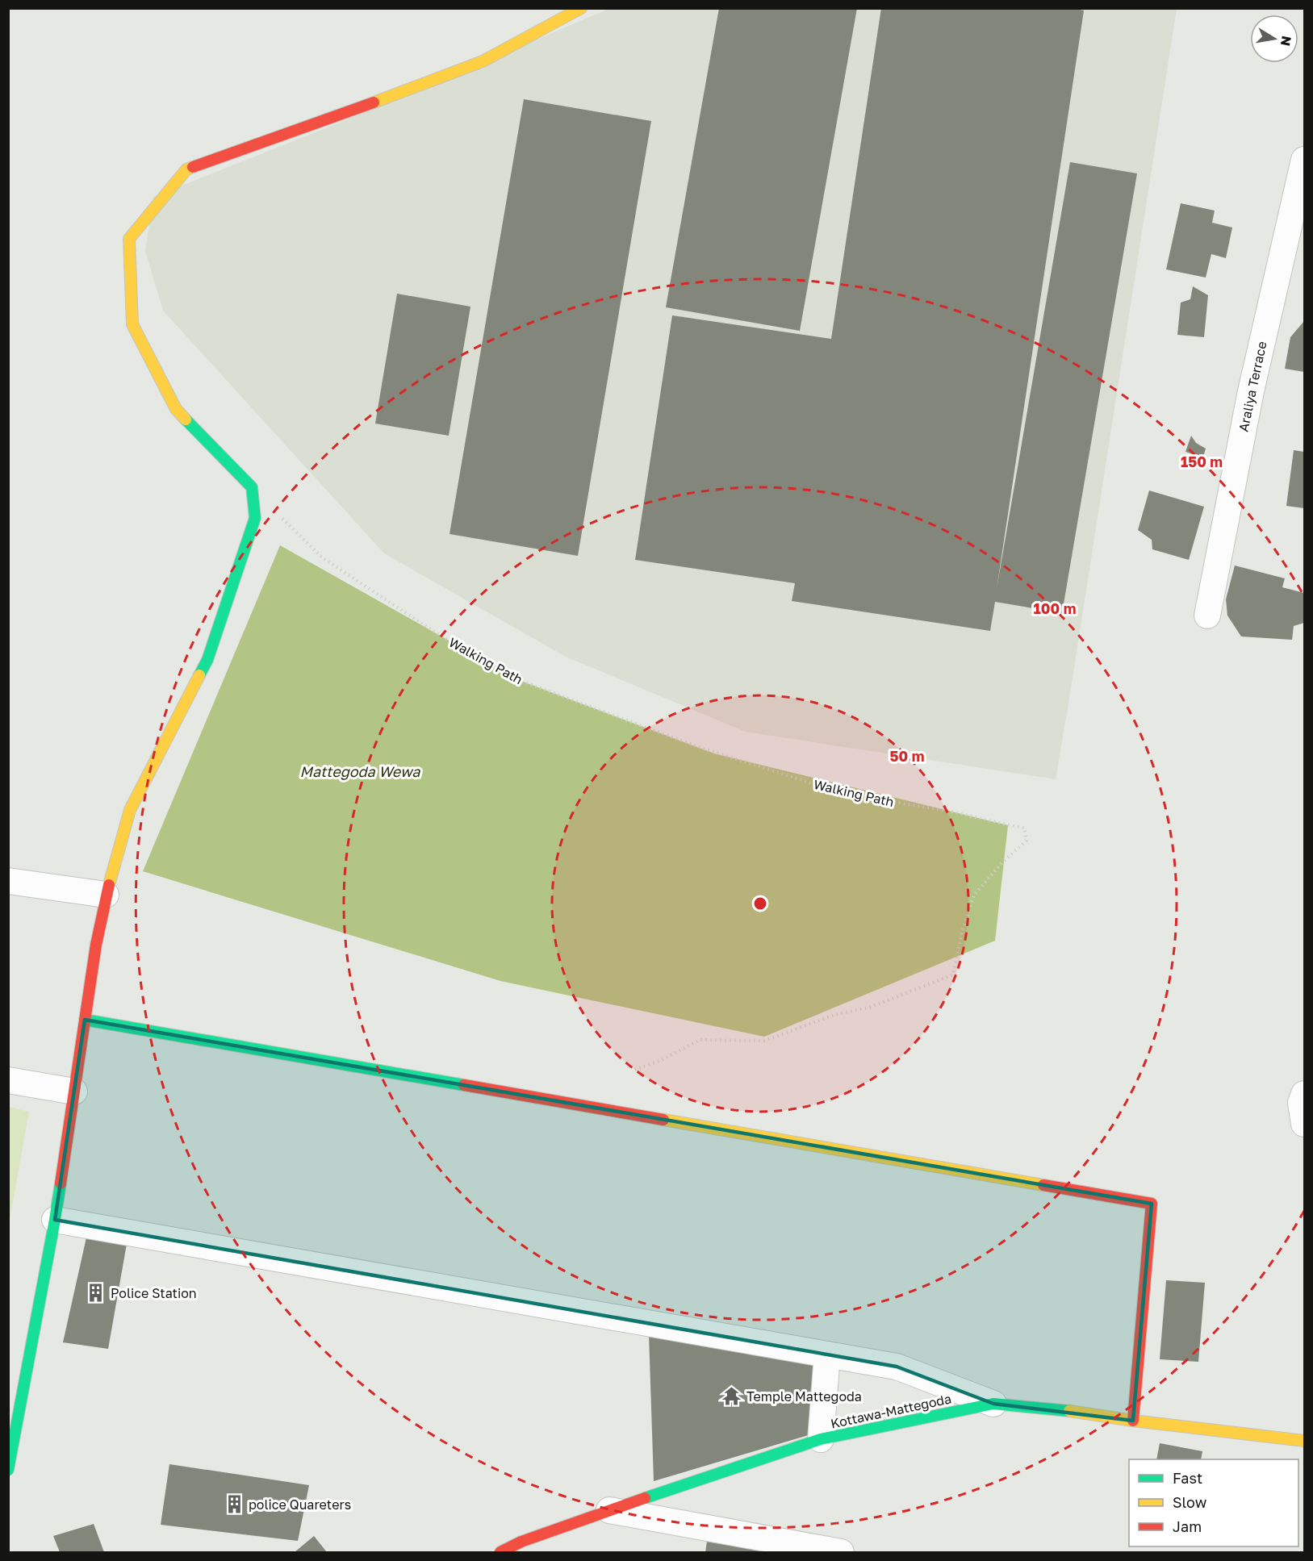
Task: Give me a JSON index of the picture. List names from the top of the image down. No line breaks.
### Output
{"streets":{"street":["Araliya Terrace","Kottawa-Mattegoda"],"path":["Walking Path"]},"water":["Mattegoda Wewa"],"places":{"building":["Police Station","police Quareters"],"temple":["Temple Mattegoda"]},"legend":["Fast","Slow","Jam"],"north":"right","rings":["150 m","100 m","50 m"]}
